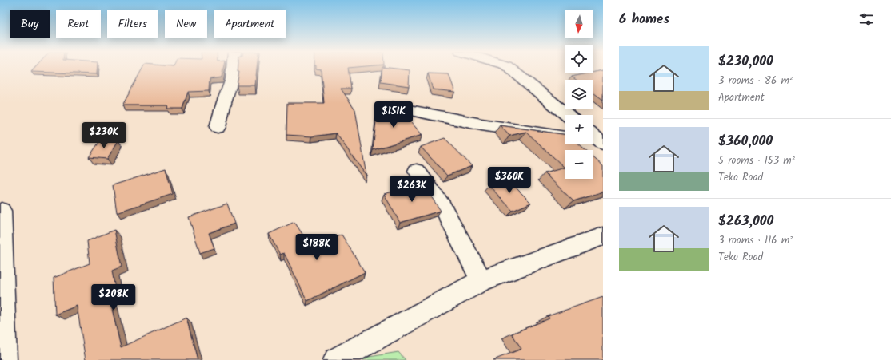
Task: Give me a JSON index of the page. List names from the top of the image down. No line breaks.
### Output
{"north":"bottom","page":{"heading":"6 homes","map_buttons":["+","−"],"chip":["Buy","Rent","Filters","New","Apartment"],"list":[{"name":"$230,000","note":"3 rooms · 86 m² · Apartment"},{"name":"$360,000","note":"5 rooms · 153 m² · Teko Road"},{"name":"$263,000","note":"3 rooms · 116 m² · Teko Road"}],"price":["$151K","$230K","$360K","$263K","$188K","$208K"]}}
